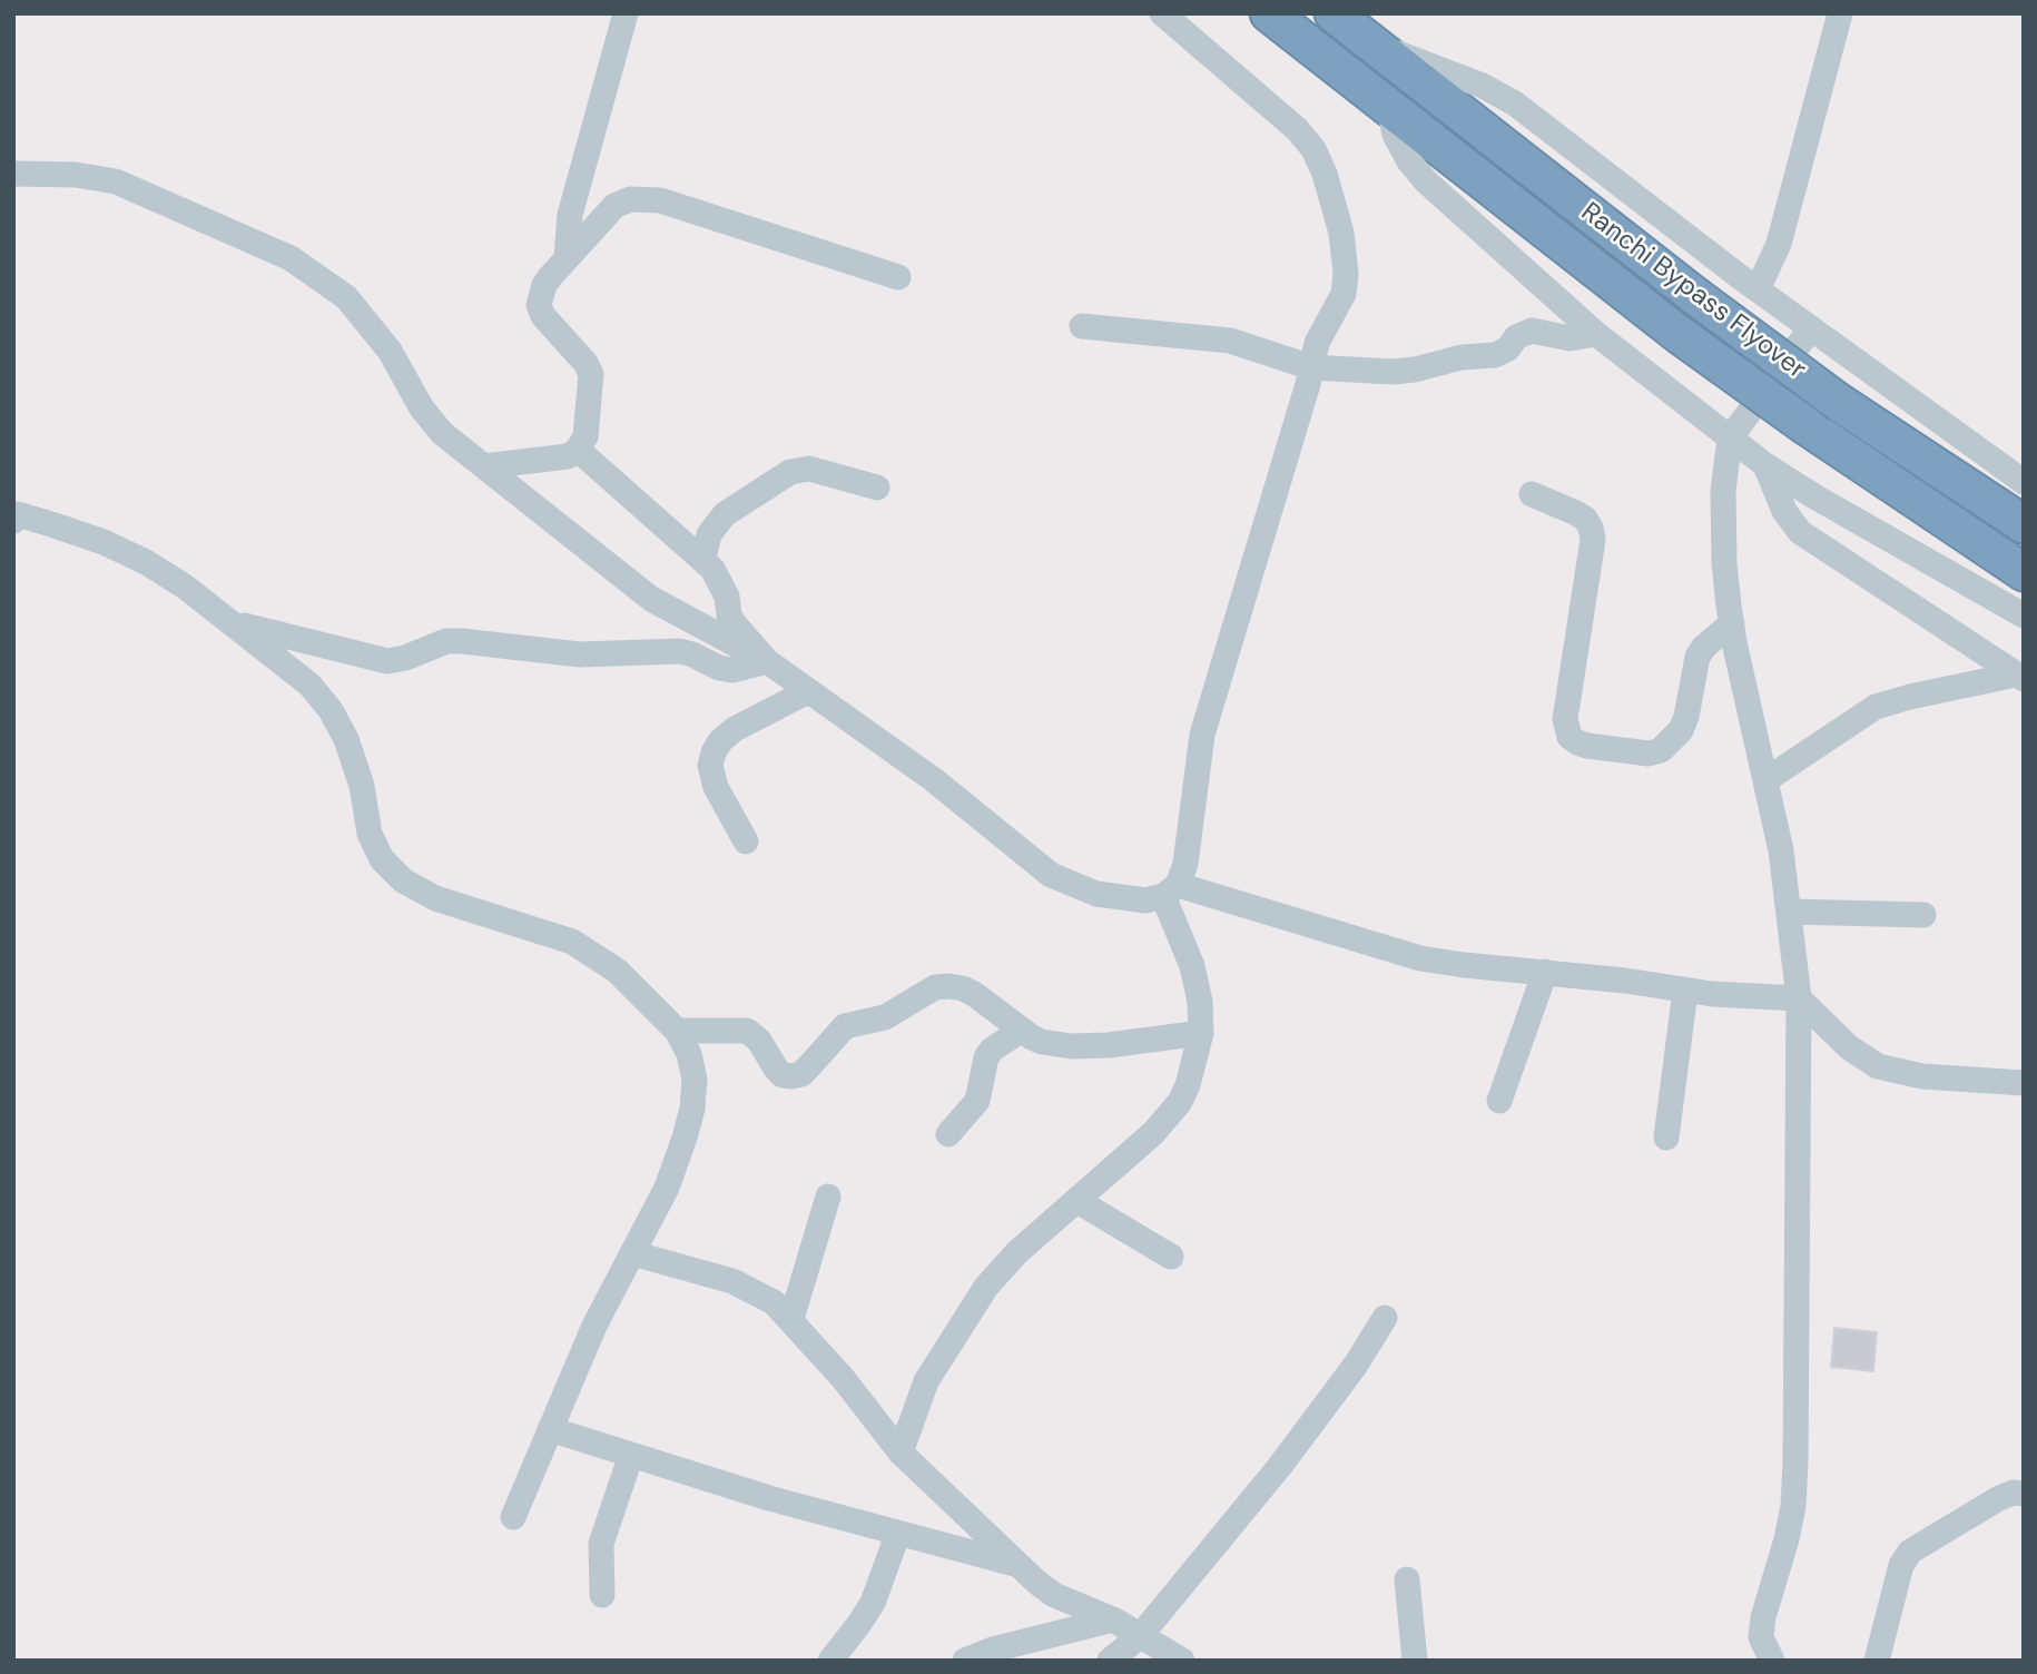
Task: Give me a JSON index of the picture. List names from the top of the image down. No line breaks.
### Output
{"streets":{"highway":["Ranchi Bypass Flyover"]}}
